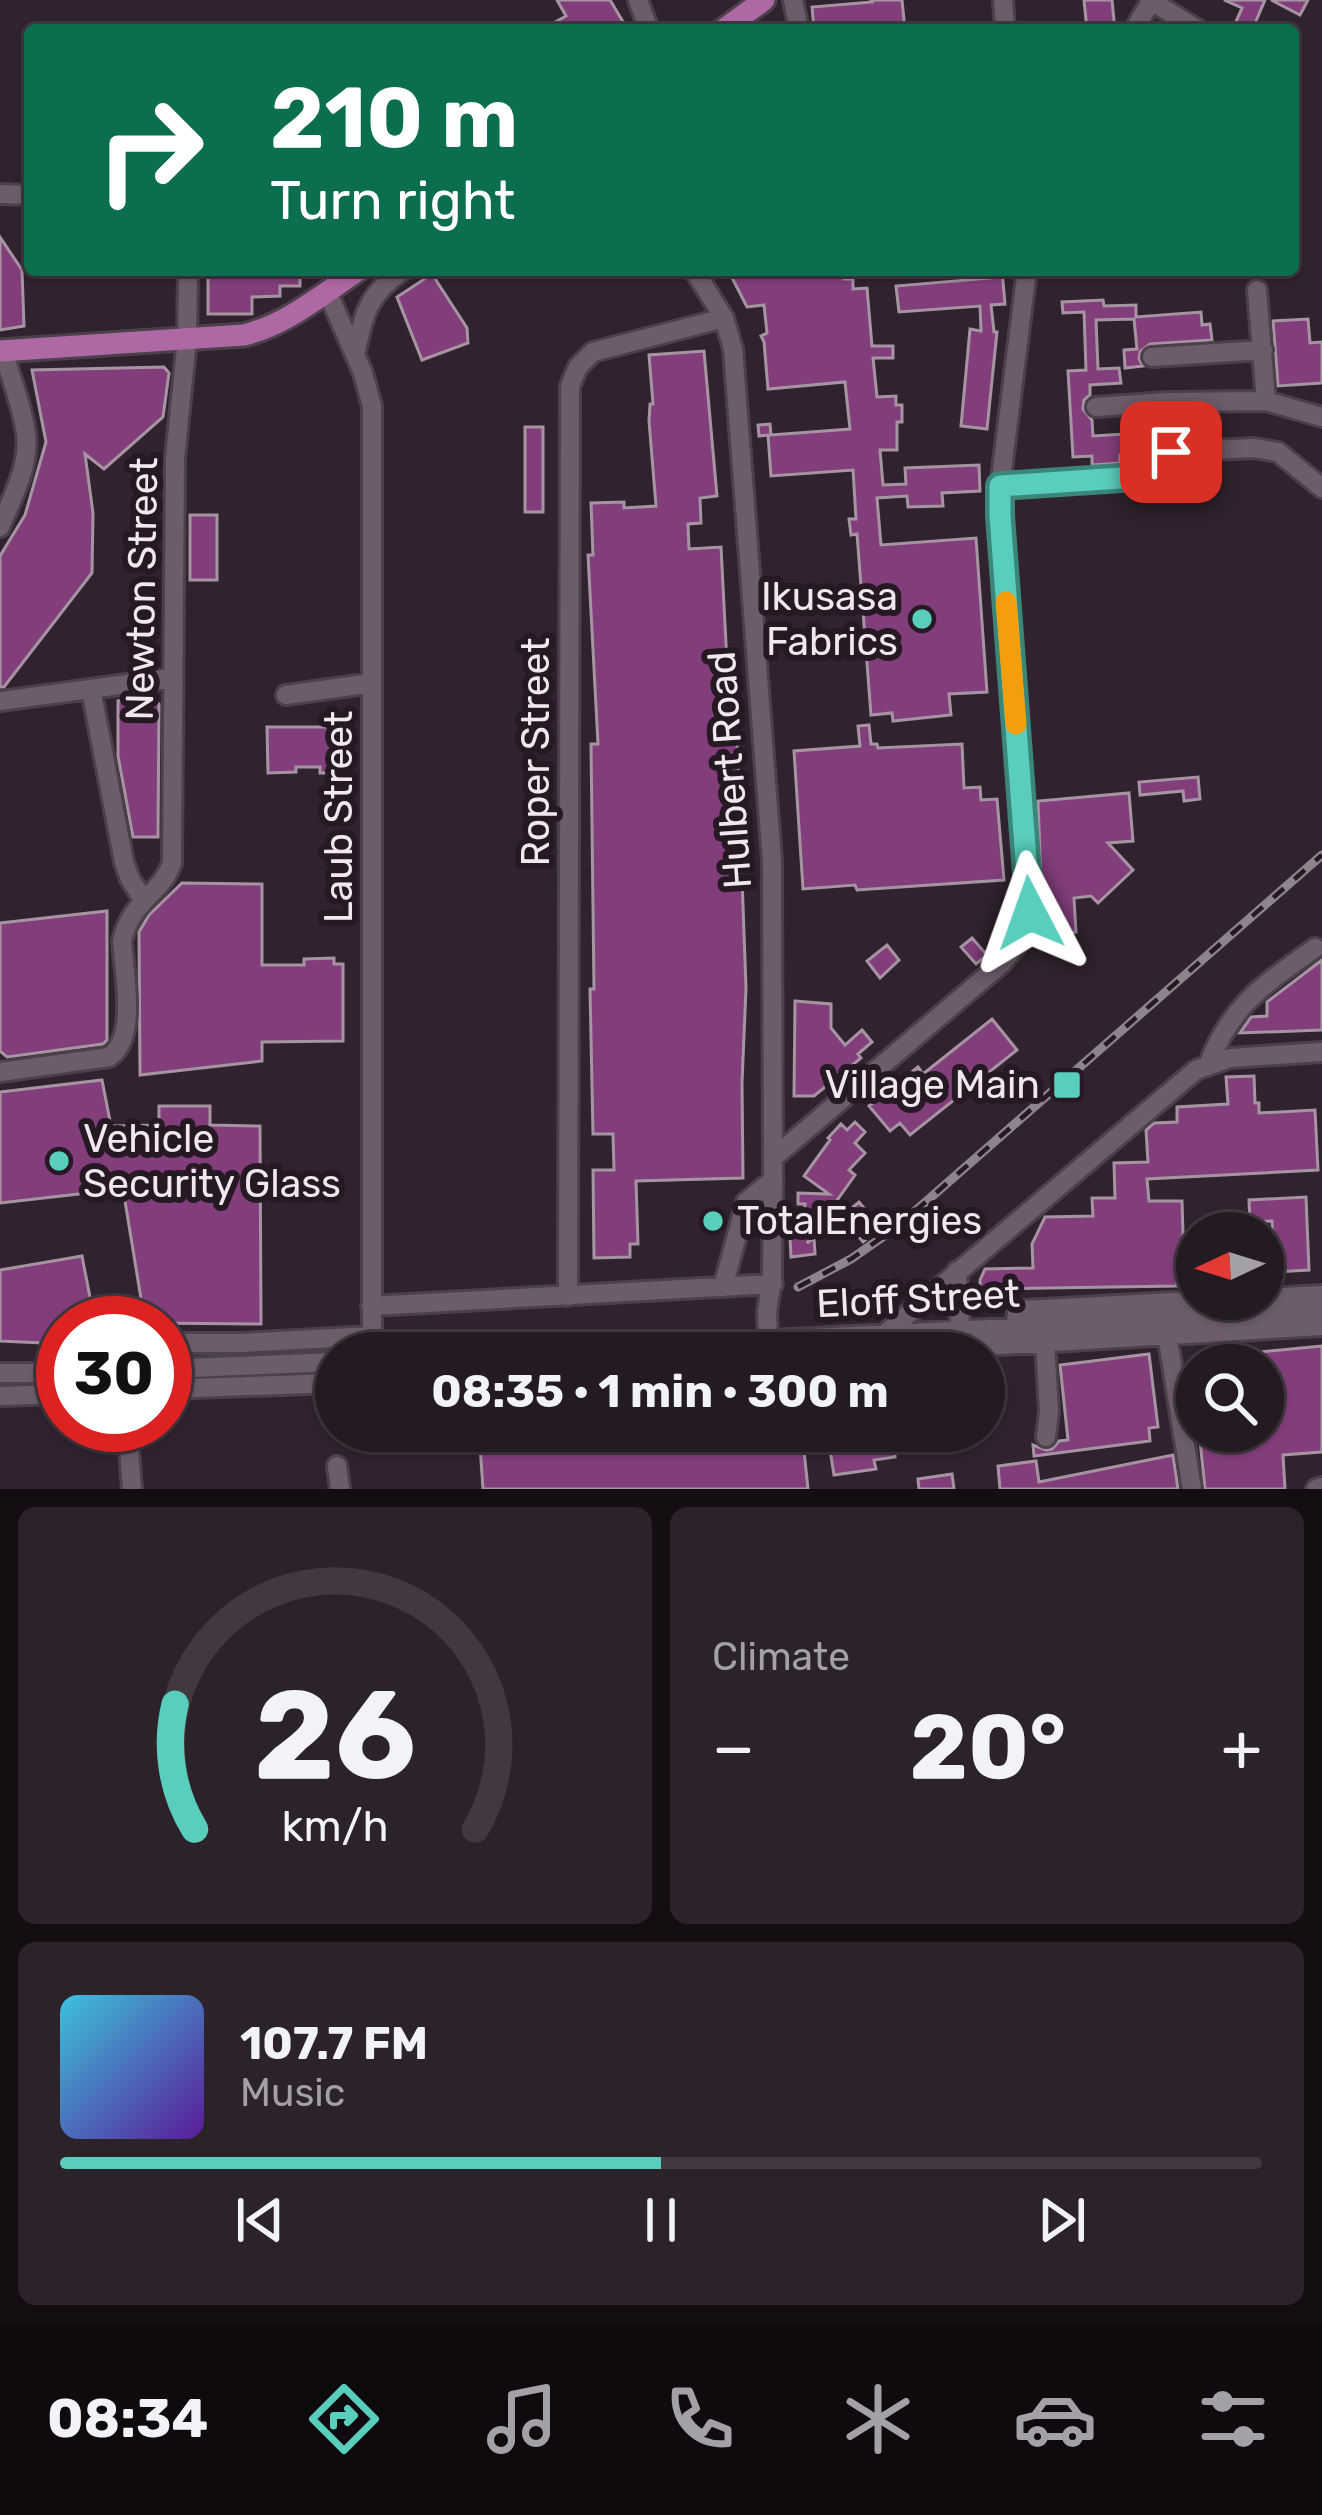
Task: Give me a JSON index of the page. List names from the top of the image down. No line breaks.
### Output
{"streets":{"street":["Newton Street","Roper Street","Hulbert Road","Laub Street","Eloff Street"]},"crossings":[["Roper Street","Hulbert Road"]],"places":{"other":["Ikusasa Fabrics","Vehicle Security Glass","TotalEnergies"],"transit":["Village Main"]},"north":"left","page":{"turn":["210 m","Turn right"],"limit":"30","trip":"08:35 · 1 min · 300 m","tile":"Climate","heat":["−","20°","+"],"song":["107.7 FM","Music"],"tabs":"08:34","gauge":["26","km/h"]}}
